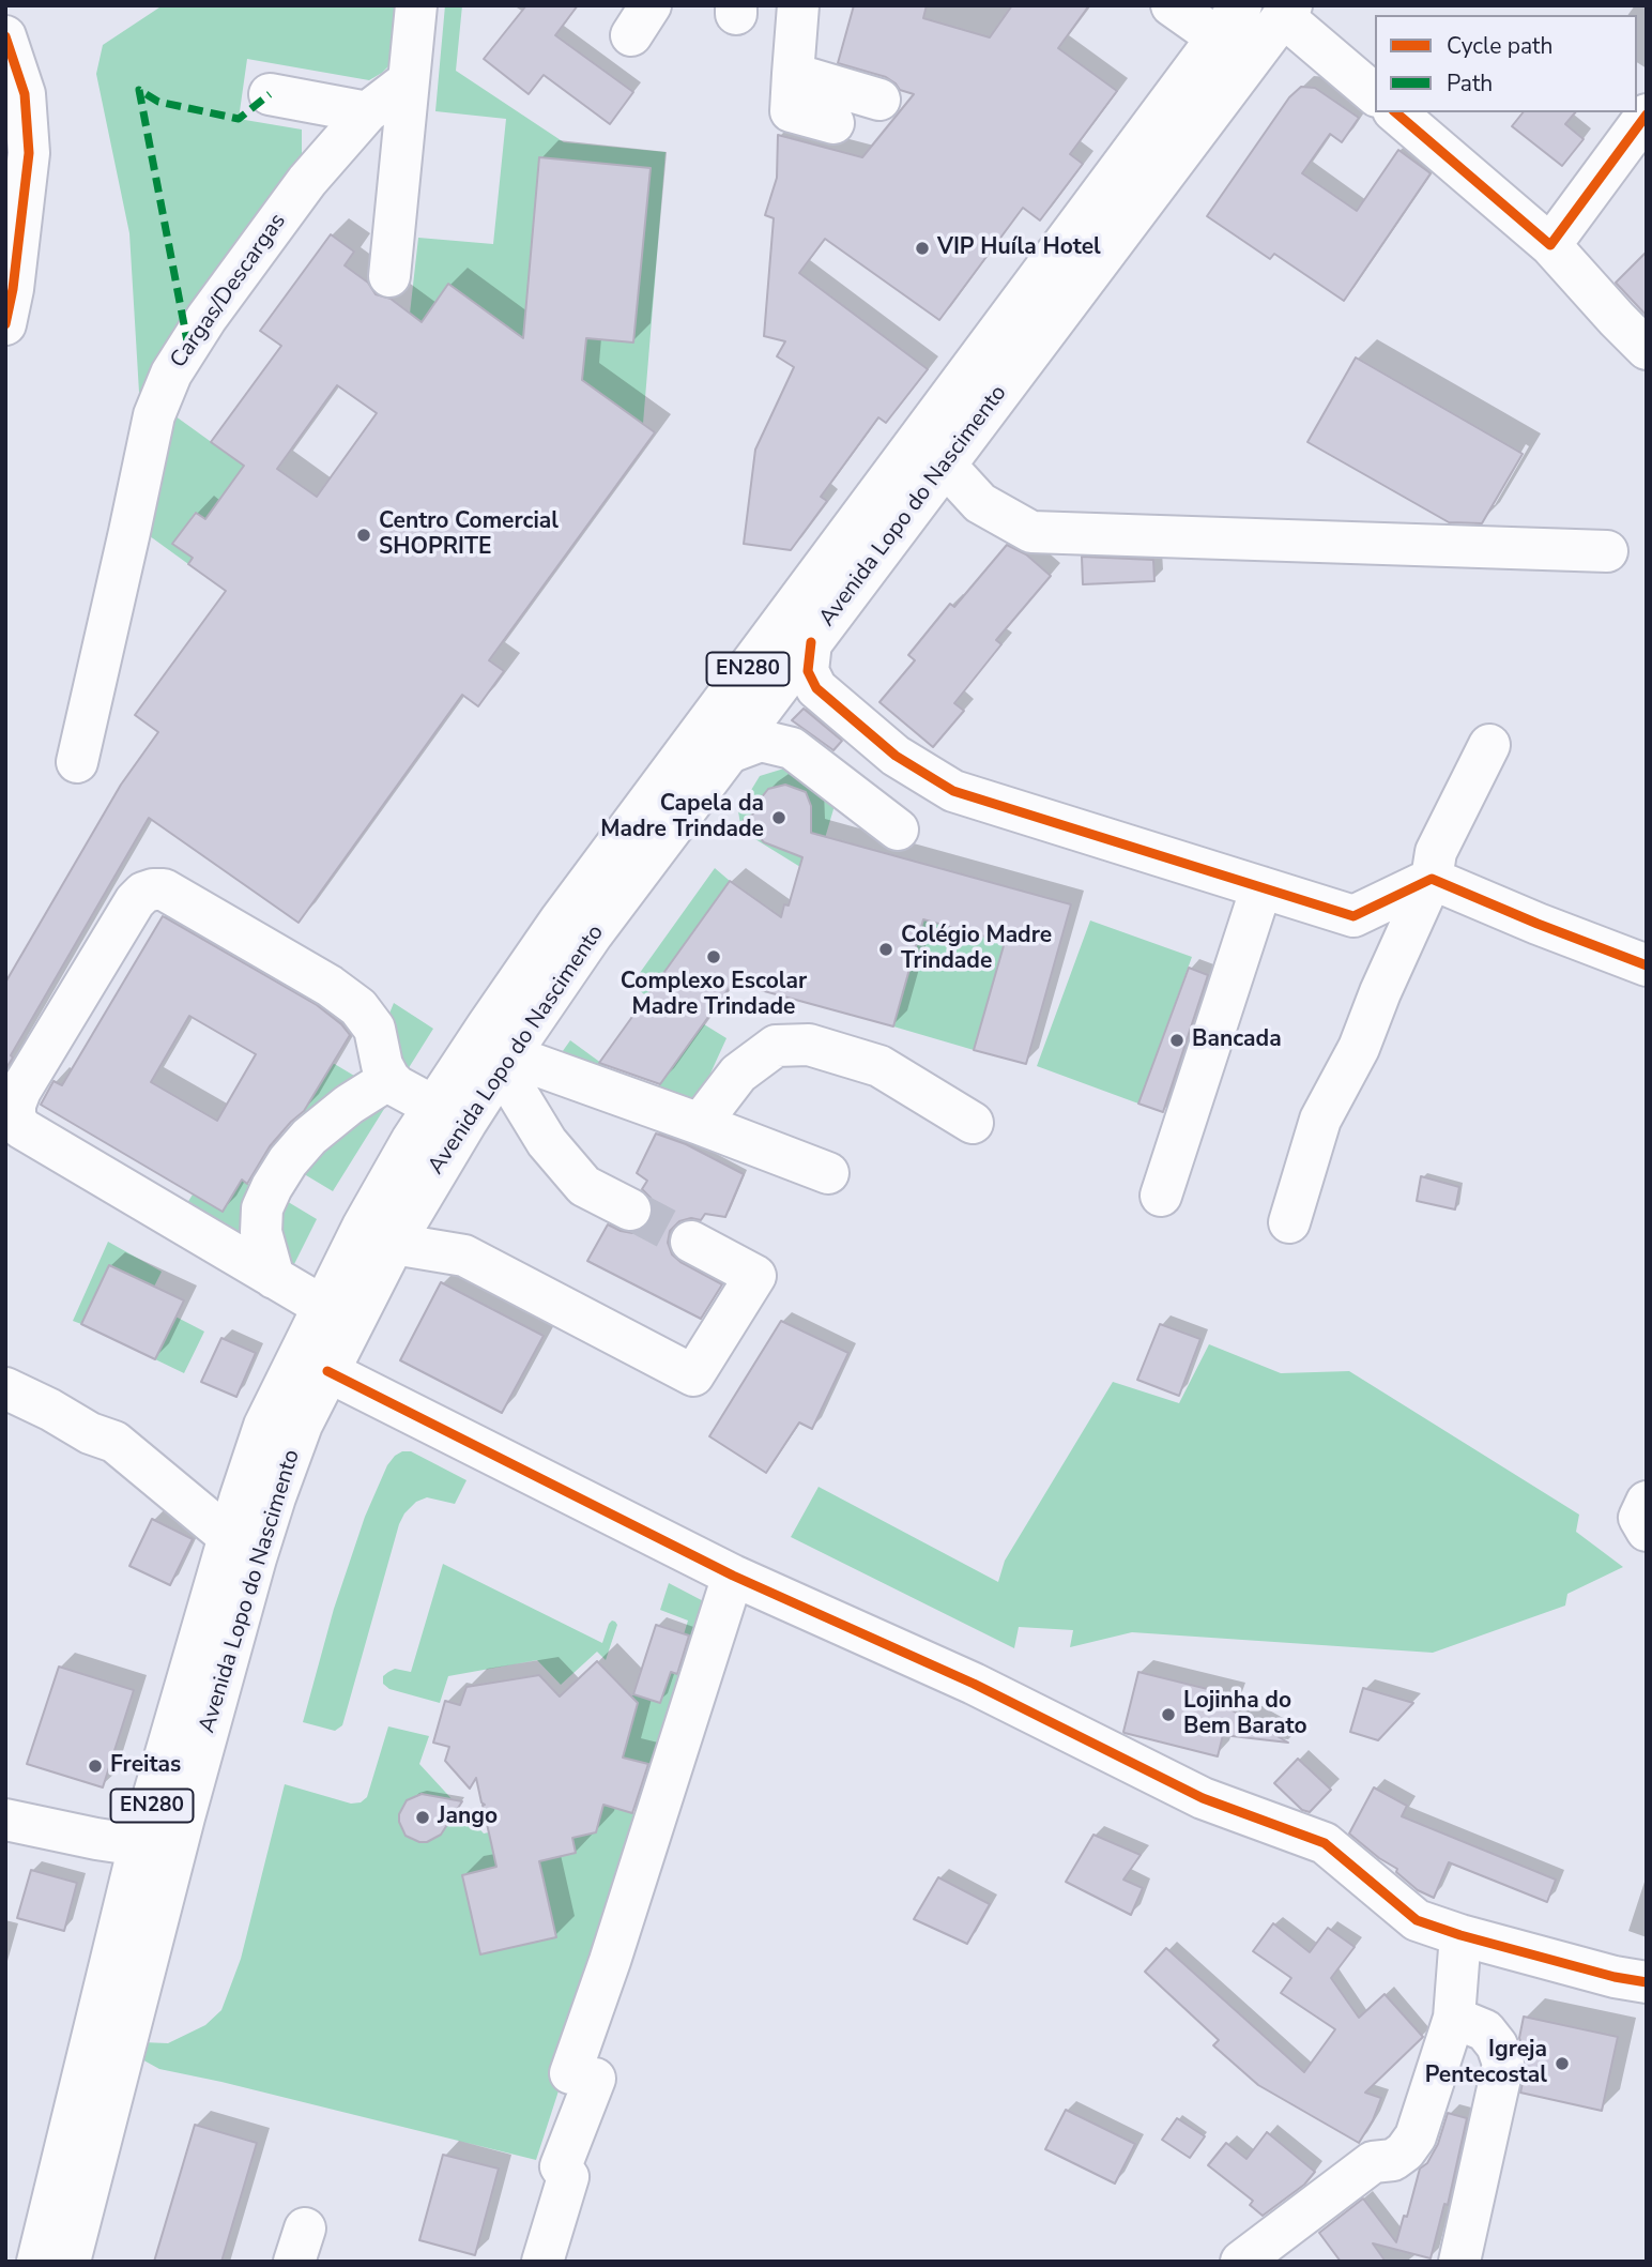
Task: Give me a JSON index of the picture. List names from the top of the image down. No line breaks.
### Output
{"streets":{"main road":["Cargas/Descargas","Avenida Lopo do Nascimento","EN280"]},"places":["VIP Huíla Hotel","Centro Comercial SHOPRITE","Capela da Madre Trindade","Colégio Madre Trindade","Complexo Escolar Madre Trindade","Bancada","Lojinha do Bem Barato","Freitas","Jango","Igreja Pentecostal"],"legend":["Cycle path","Path"]}
